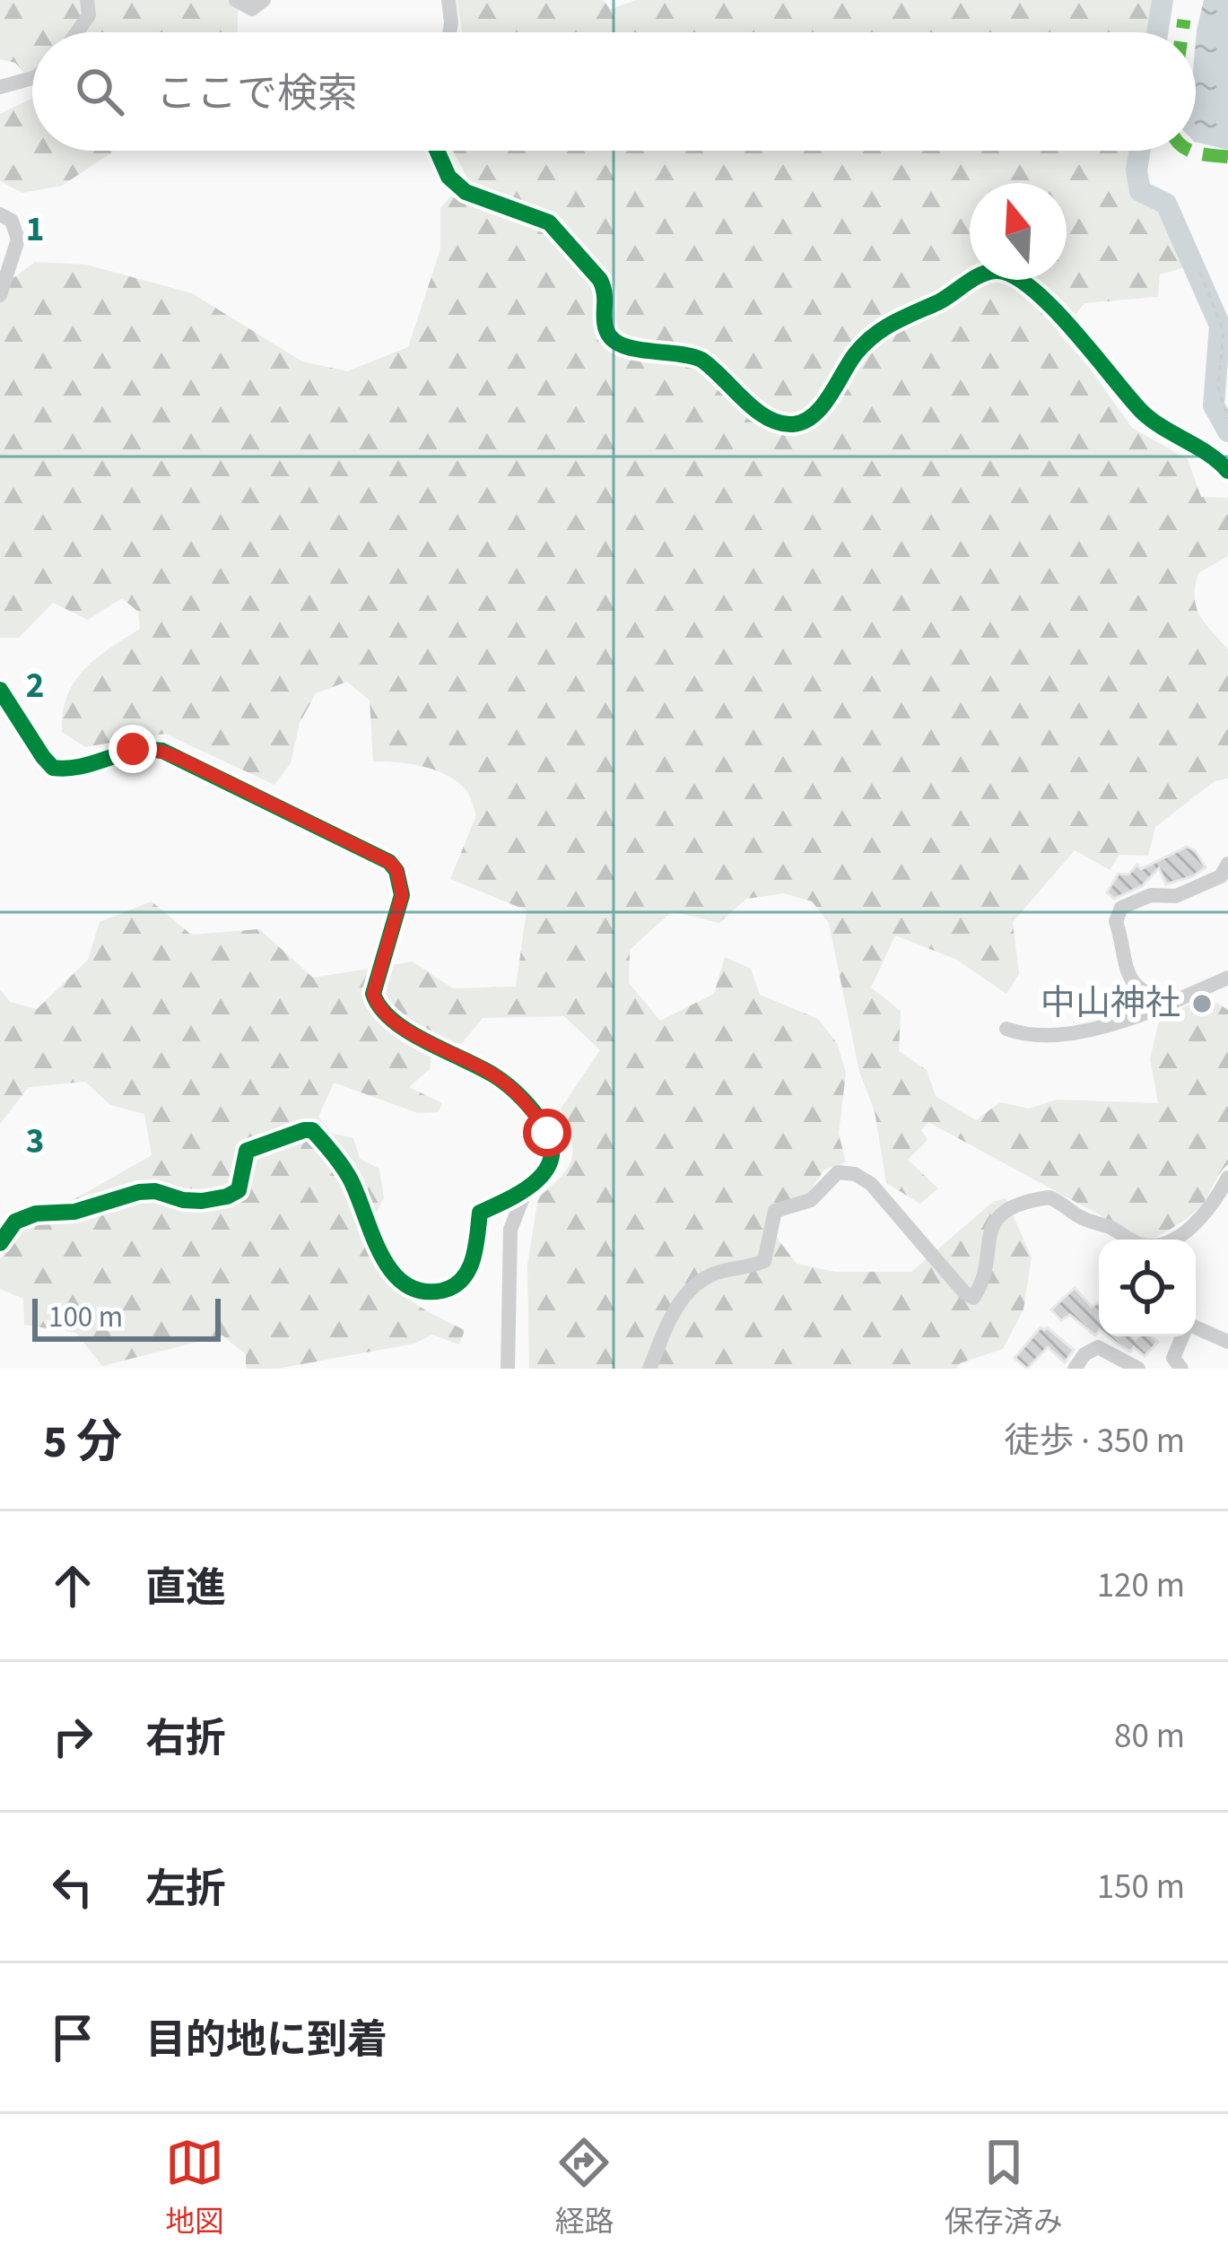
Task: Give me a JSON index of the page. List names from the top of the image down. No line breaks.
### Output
{"places":["中山神社"],"scale_bar":"100 m","north":"top","page":{"search":"ここで検索","scale":"100 m","heading":["5 分","徒歩 · 350 m"],"list":[["直進","120 m"],["右折","80 m"],["左折","150 m"],"目的地に到着"],"nav":["地図","経路","保存済み"]},"grid":{"rows":["1","2","3"]}}
